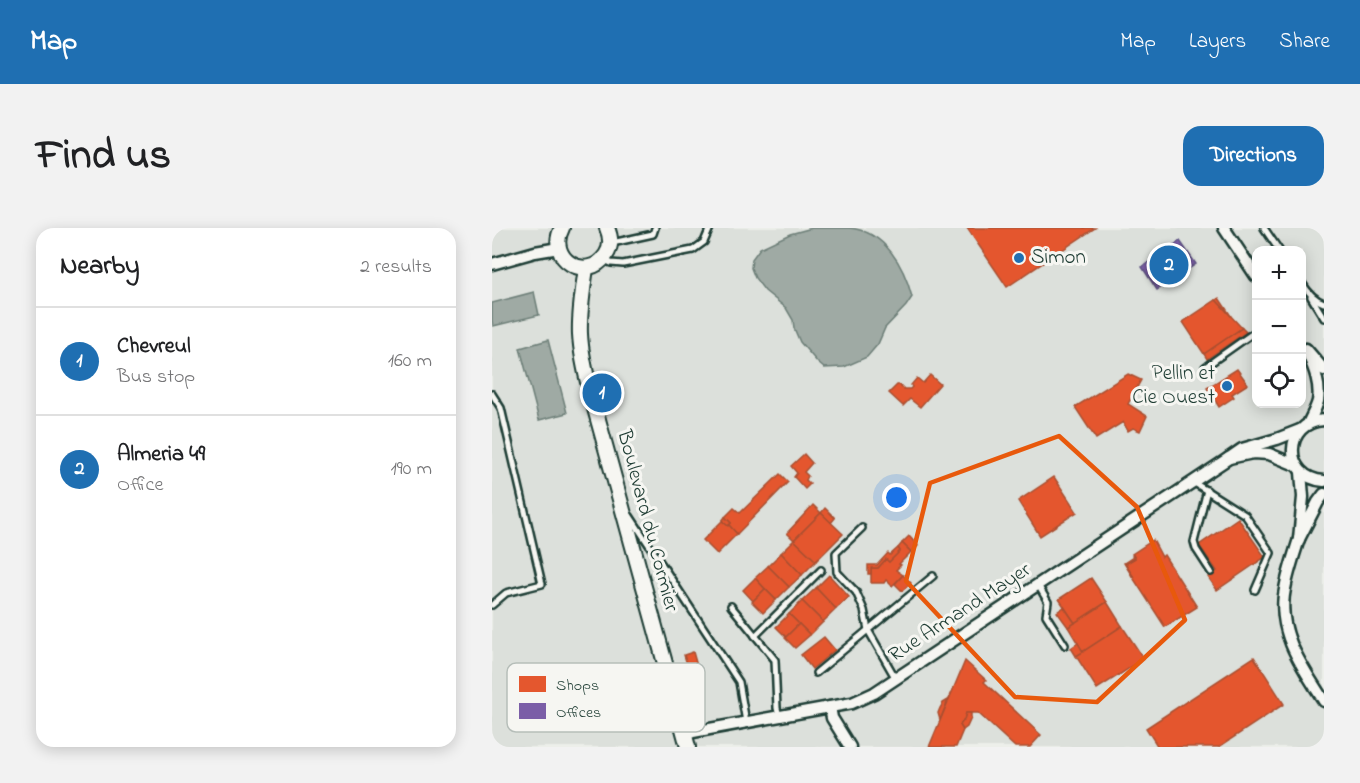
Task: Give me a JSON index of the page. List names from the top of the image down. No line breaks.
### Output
{"streets":{"street":["Boulevard du Cormier","Rue Armand Mayer"]},"places":["Simon","Pellin et Cie Ouest"],"legend":["Shops","Offices"],"page":{"header":"Map","nav":["Map","Layers","Share"],"title":"Find us","buttons":"Directions","heading":["Nearby","2 results"],"pins":["2","1"],"map_buttons":["+","−"],"list":[{"mark":"1","name":"Chevreul","note":"Bus stop","value":"160 m"},{"mark":"2","name":"Almeria 49","note":"Office","value":"190 m"}]}}
